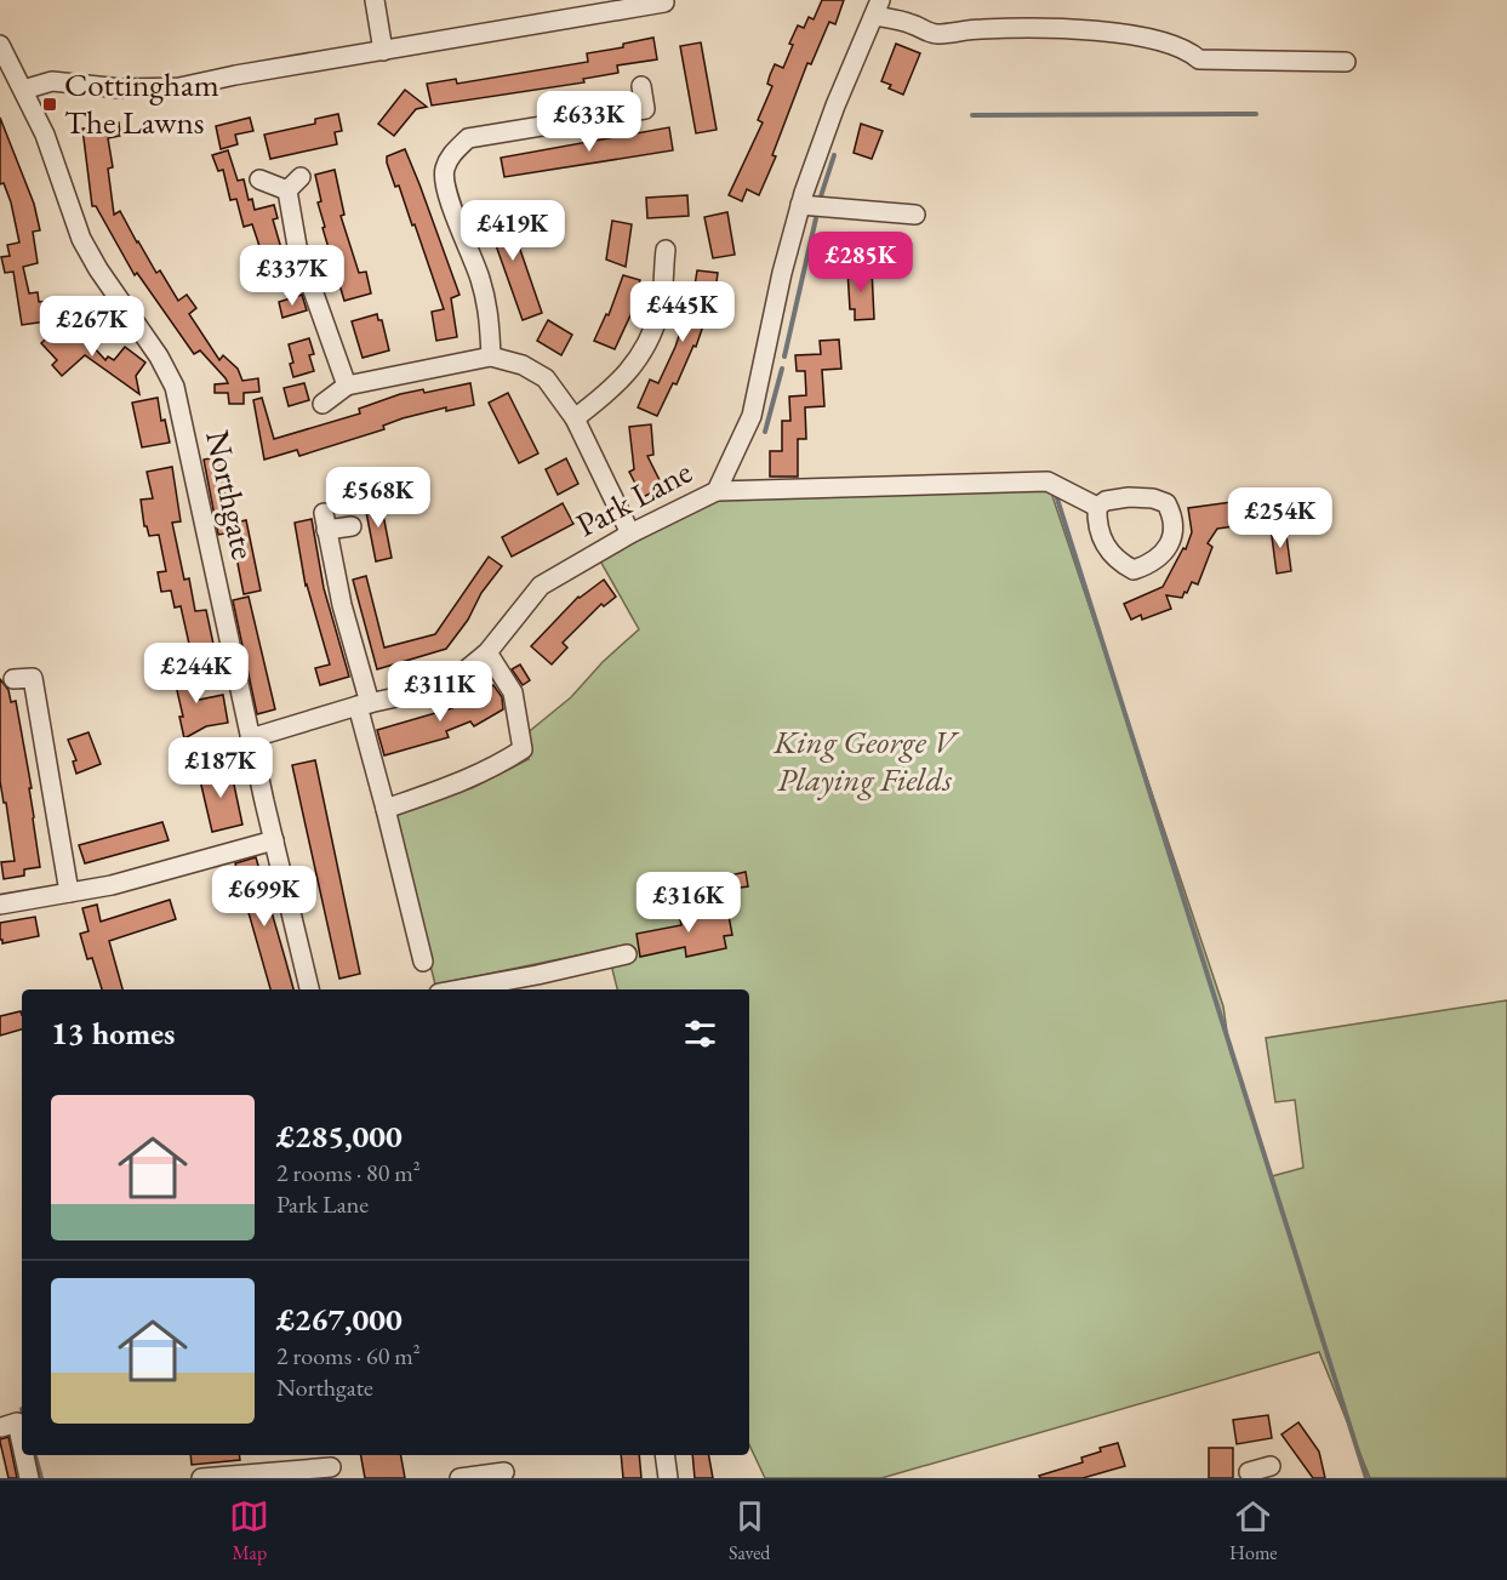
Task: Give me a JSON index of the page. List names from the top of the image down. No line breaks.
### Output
{"streets":{"street":["Northgate","Park Lane"]},"crossings":[["Northgate","Park Lane"]],"parks":["King George V Playing Fields"],"places":{"transit":["Cottingham The Lawns"]},"page":{"price":["£633K","£419K","£285K","£337K","£445K","£267K","£568K","£254K","£244K","£311K","£187K","£699K","£316K"],"heading":"13 homes","list":[{"name":"£285,000","note":"2 rooms · 80 m² · Park Lane"},{"name":"£267,000","note":"2 rooms · 60 m² · Northgate"}],"tabs":["Map","Saved","Home"]}}
